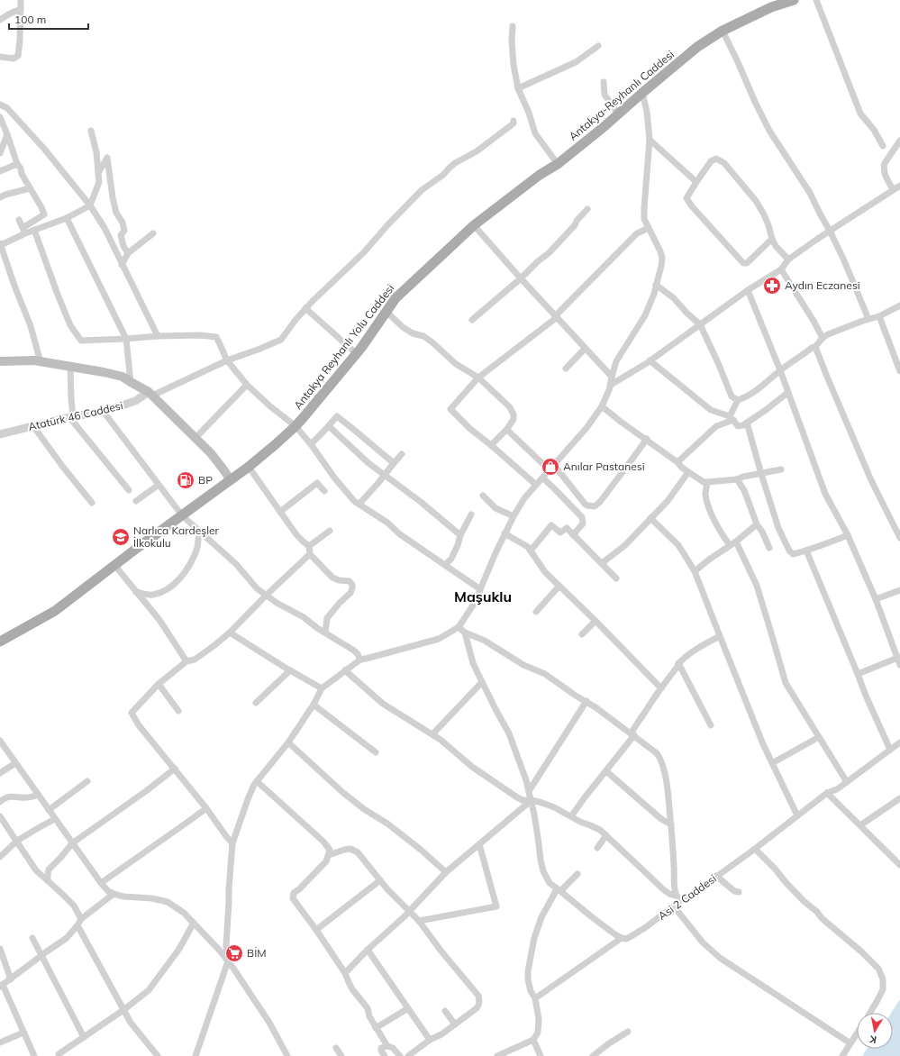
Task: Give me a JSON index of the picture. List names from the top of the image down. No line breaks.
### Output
{"streets":{"main road":["Antakya-Reyhanlı Caddesi","Antakya Reyhanlı Yolu Caddesi"],"street":["Atatürk 46 Caddesi","Asi 2 Caddesi"]},"crossings":[["Antakya-Reyhanlı Caddesi","Antakya Reyhanlı Yolu Caddesi"]],"districts":["Maşuklu"],"places":{"pharmacy":["Aydın Eczanesi"],"shop":["Anılar Pastanesi"],"fuel station":["BP"],"school or university":["Narlıca Kardeşler İlkokulu"],"supermarket":["BİM"]},"scale_bar":"100 m","north":"bottom"}
